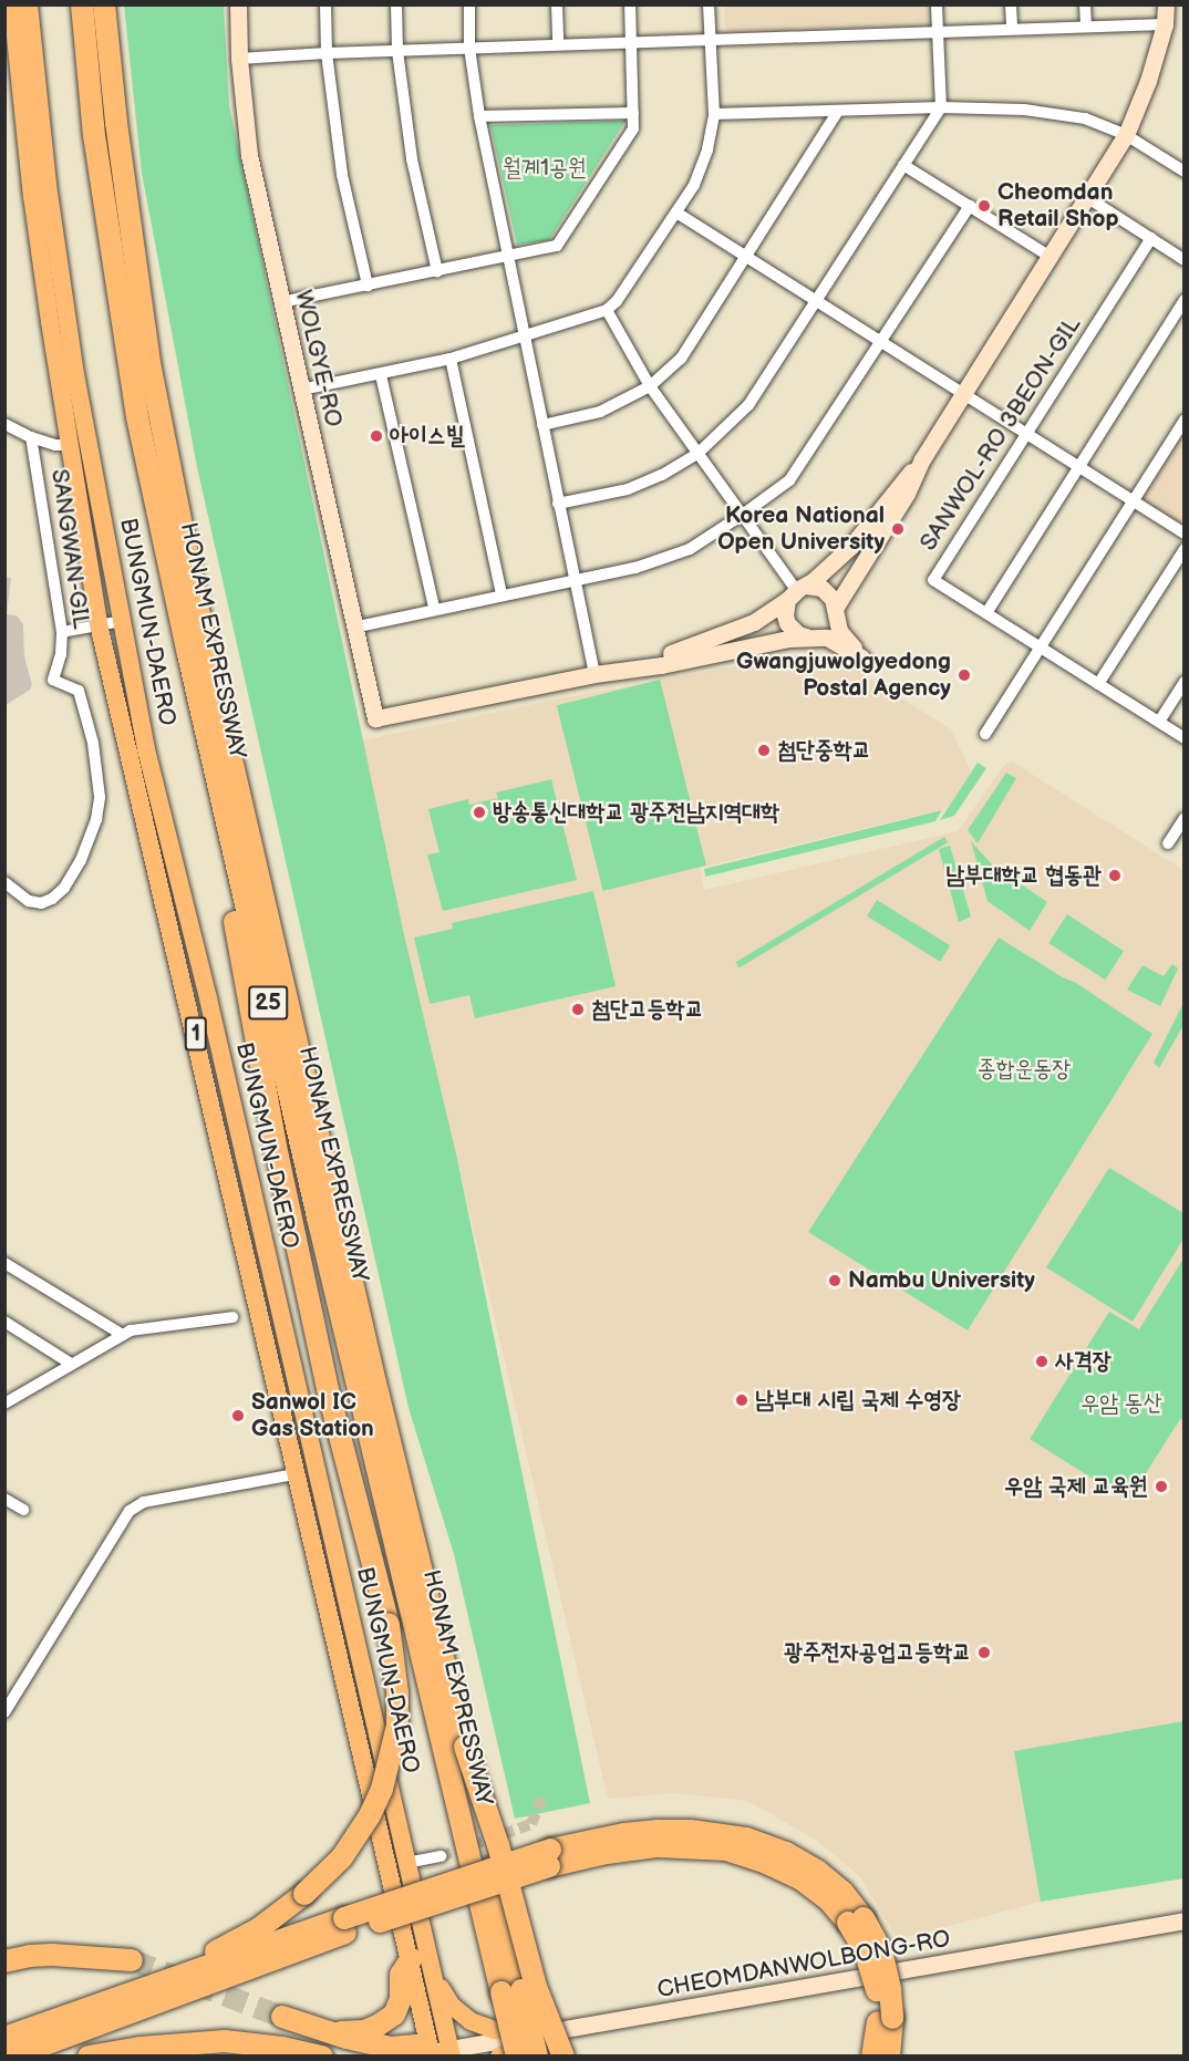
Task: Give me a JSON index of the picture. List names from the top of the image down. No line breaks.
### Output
{"streets":{"highway":["HONAM EXPRESSWAY","25"],"main road":["BUNGMUN-DAERO","1"],"street":["WOLGYE-RO","SANWOL-RO 3BEON-GIL","SANGWAN-GIL","CHEOMDANWOLBONG-RO"]},"crossings":[["SANGWAN-GIL","BUNGMUN-DAERO"],["BUNGMUN-DAERO","CHEOMDANWOLBONG-RO"]],"parks":["월계1공원","종합운동장","우암 동산"],"places":["Cheomdan Retail Shop","아이스빌","Korea National Open University","Gwangjuwolgyedong Postal Agency","첨단중학교","방송통신대학교 광주전남지역대학","남부대학교 협동관","첨단고등학교","Nambu University","사격장","남부대 시립 국제 수영장","Sanwol IC Gas Station","우암 국제 교육원","광주전자공업고등학교"]}
